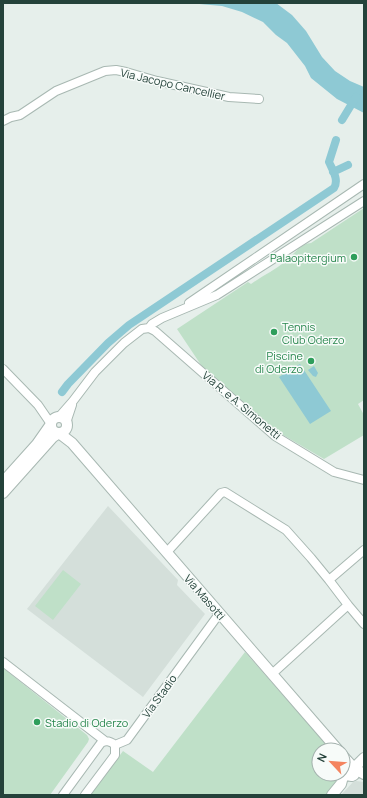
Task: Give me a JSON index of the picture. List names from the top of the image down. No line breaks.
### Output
{"streets":{"street":["Via Jacopo Cancellier","Via R. e A. Simonetti","Via Masotti","Via Stadio"]},"crossings":[["Via Masotti","Via Stadio"]],"places":["Palaopitergium","Tennis Club Oderzo","Piscine di Oderzo","Stadio di Oderzo"],"north":"top left"}
